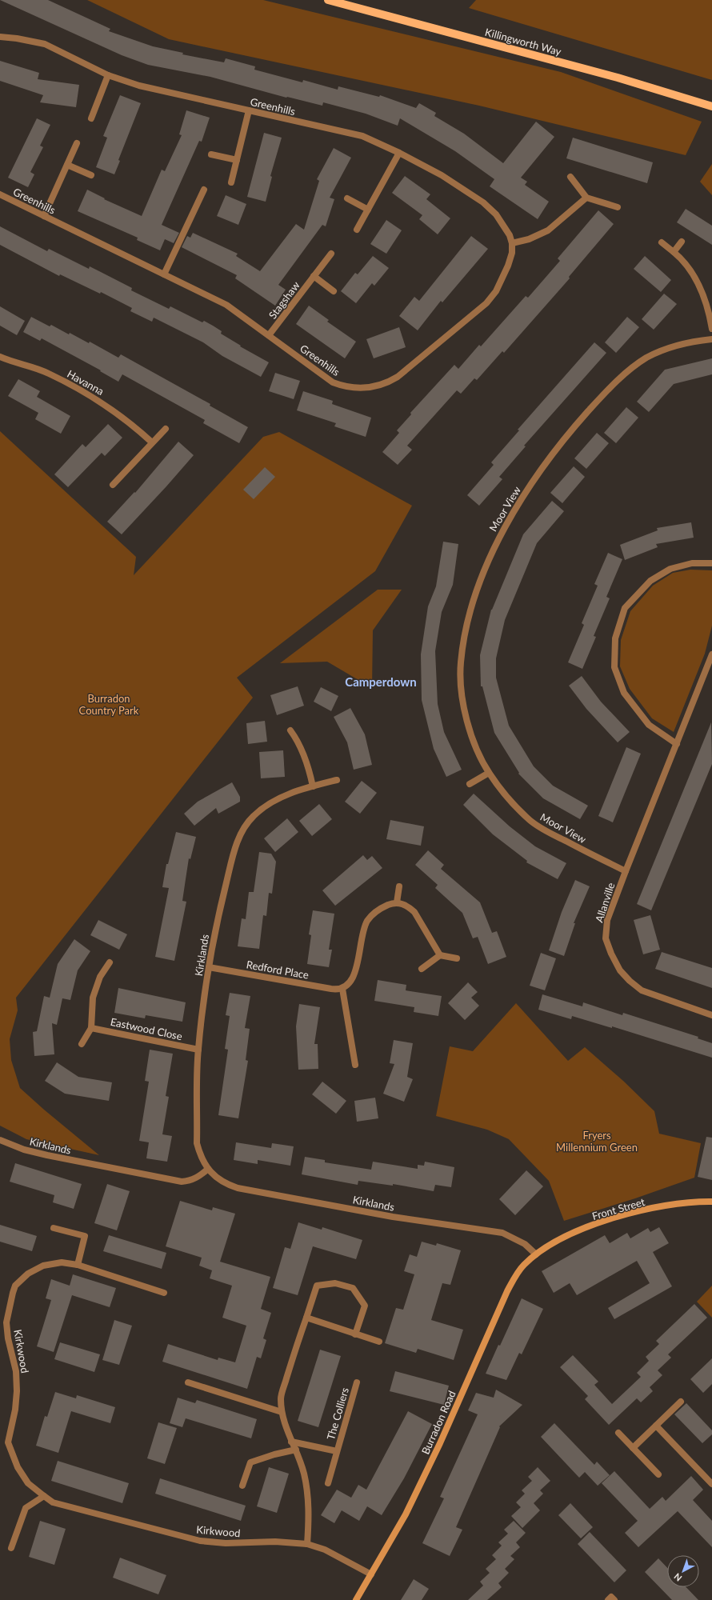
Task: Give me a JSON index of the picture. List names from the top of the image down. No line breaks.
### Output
{"streets":{"main road":["Killingworth Way","Front Street","Burradon Road"],"street":["Greenhills","Stagshaw","Havanna","Moor View","Allanville","Kirklands","Redford Place","Eastwood Close","Kirkwood","The Colliers"]},"crossings":[["Greenhills","Stagshaw"],["Moor View","Allanville"],["Kirklands","Redford Place"],["Kirklands","Eastwood Close"],["Kirklands","Front Street"],["Kirklands","Burradon Road"],["Front Street","Burradon Road"],["Kirkwood","Burradon Road"]],"districts":["Camperdown"],"parks":["Burradon Country Park","Fryers Millennium Green"],"north":"bottom left"}
